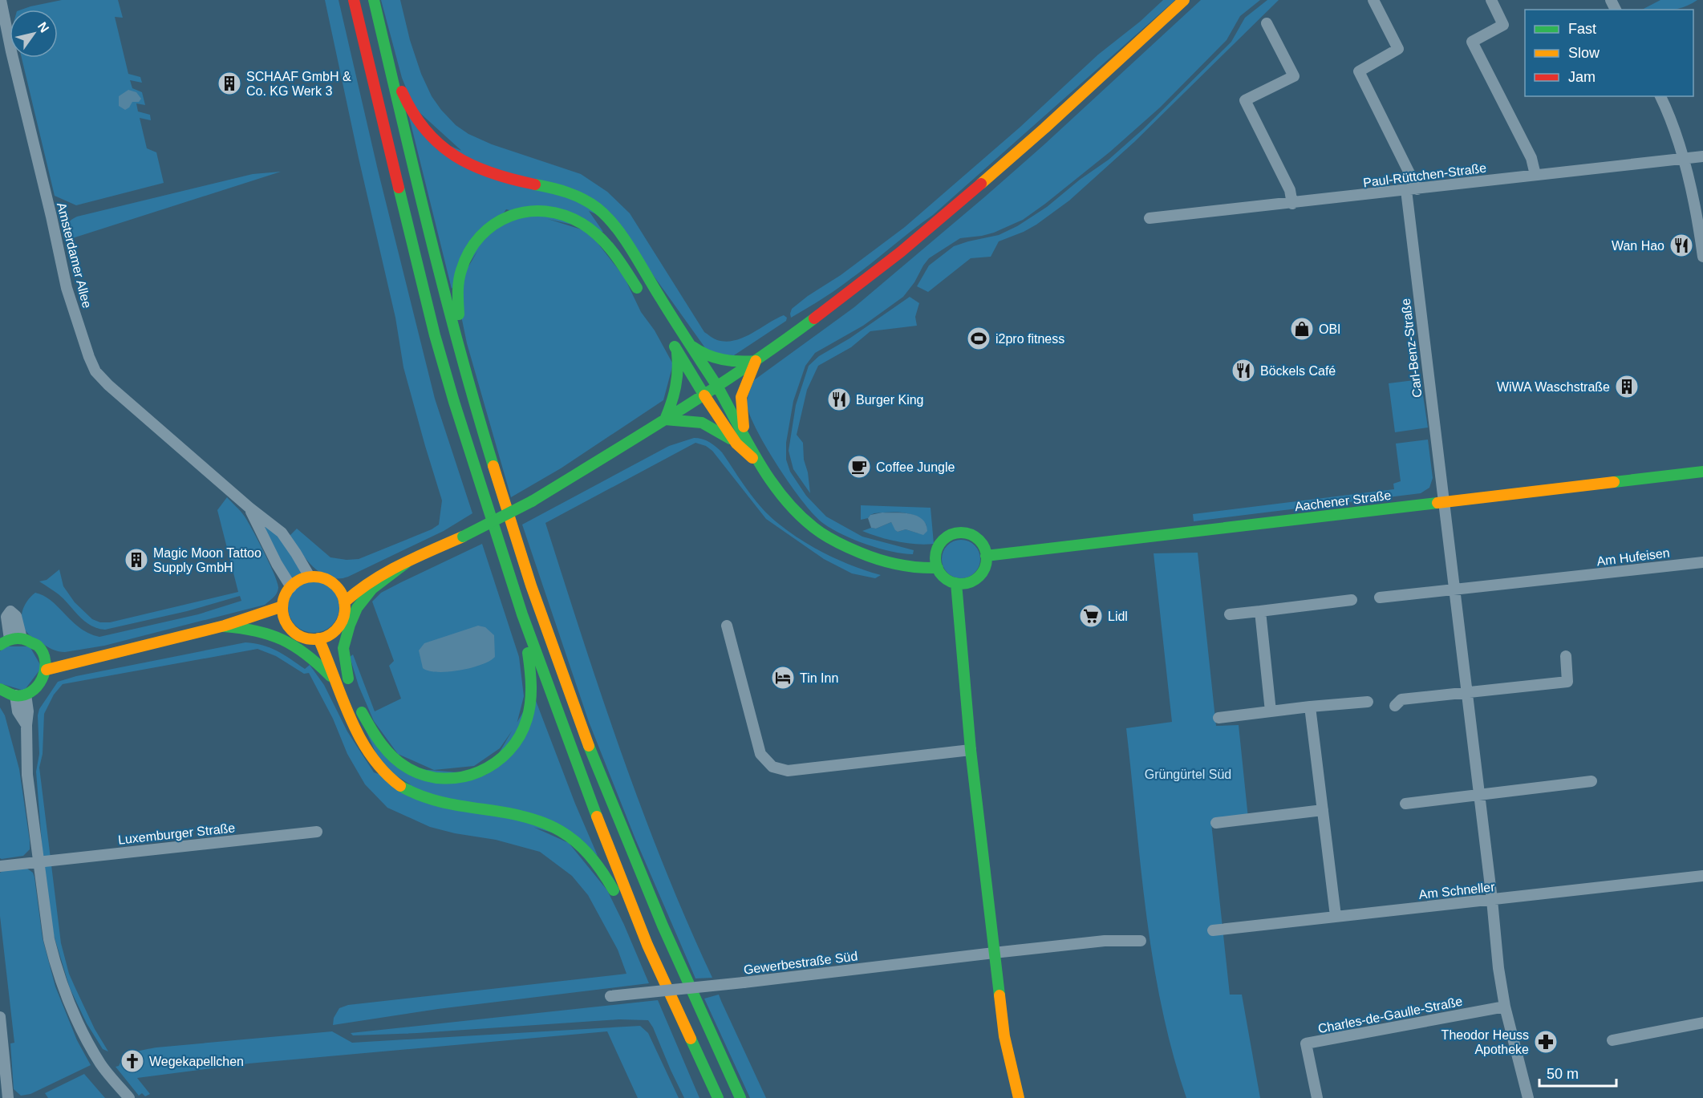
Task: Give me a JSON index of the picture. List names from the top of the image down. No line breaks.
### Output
{"streets":{"main road":["Aachener Straße"],"street":["Paul-Rüttchen-Straße","Amsterdamer Allee","Carl-Benz-Straße","Am Hufeisen","Luxemburger Straße","Am Schneller","Gewerbestraße Süd","Charles-de-Gaulle-Straße"]},"crossings":[["Paul-Rüttchen-Straße","Carl-Benz-Straße"],["Carl-Benz-Straße","Aachener Straße"],["Carl-Benz-Straße","Am Hufeisen"],["Carl-Benz-Straße","Am Schneller"],["Carl-Benz-Straße","Charles-de-Gaulle-Straße"]],"parks":["Grüngürtel Süd"],"places":{"building":["SCHAAF GmbH & Co. KG Werk 3","WiWA Waschstraße","Magic Moon Tattoo Supply GmbH"],"restaurant":["Wan Hao","Böckels Café","Burger King"],"shop":["OBI"],"sports":["i2pro fitness"],"cafe":["Coffee Jungle"],"supermarket":["Lidl"],"hotel":["Tin Inn"],"pharmacy":["Theodor Heuss Apotheke"],"church":["Wegekapellchen"]},"legend":["Fast","Slow","Jam"],"scale_bar":"50 m","north":"top right"}
